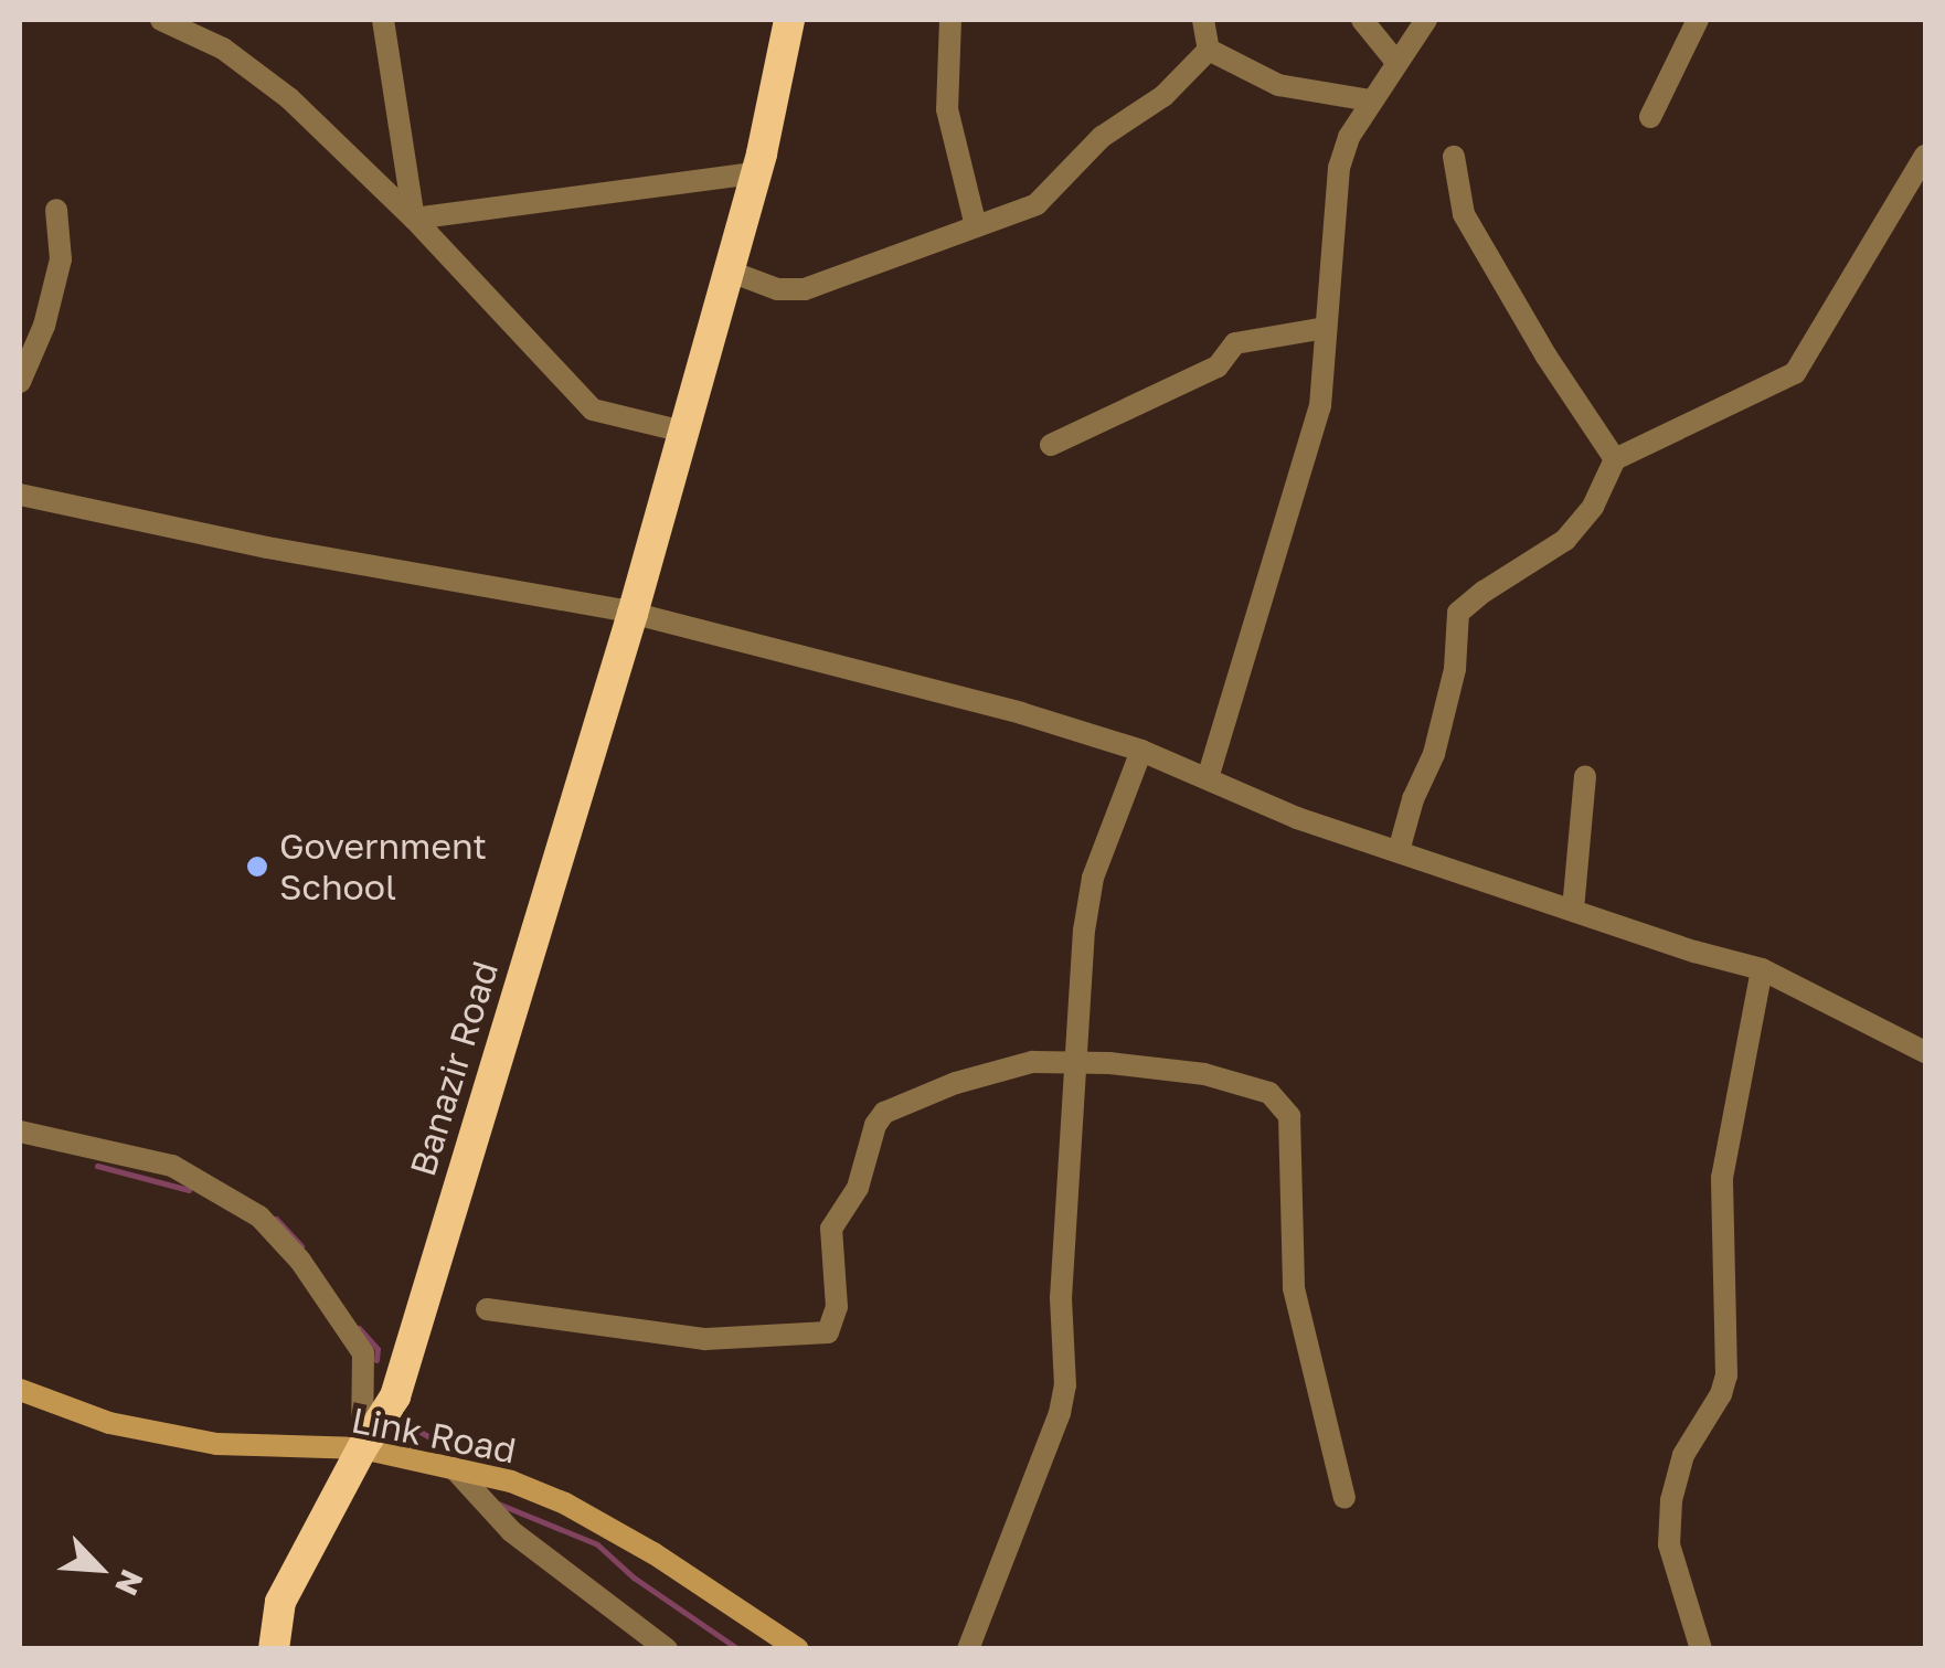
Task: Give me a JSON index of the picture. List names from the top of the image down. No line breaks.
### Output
{"streets":{"highway":["Banazir Road"],"main road":["Link Road"]},"crossings":[["Banazir Road","Link Road"]],"places":["Government School"],"north":"bottom right"}
